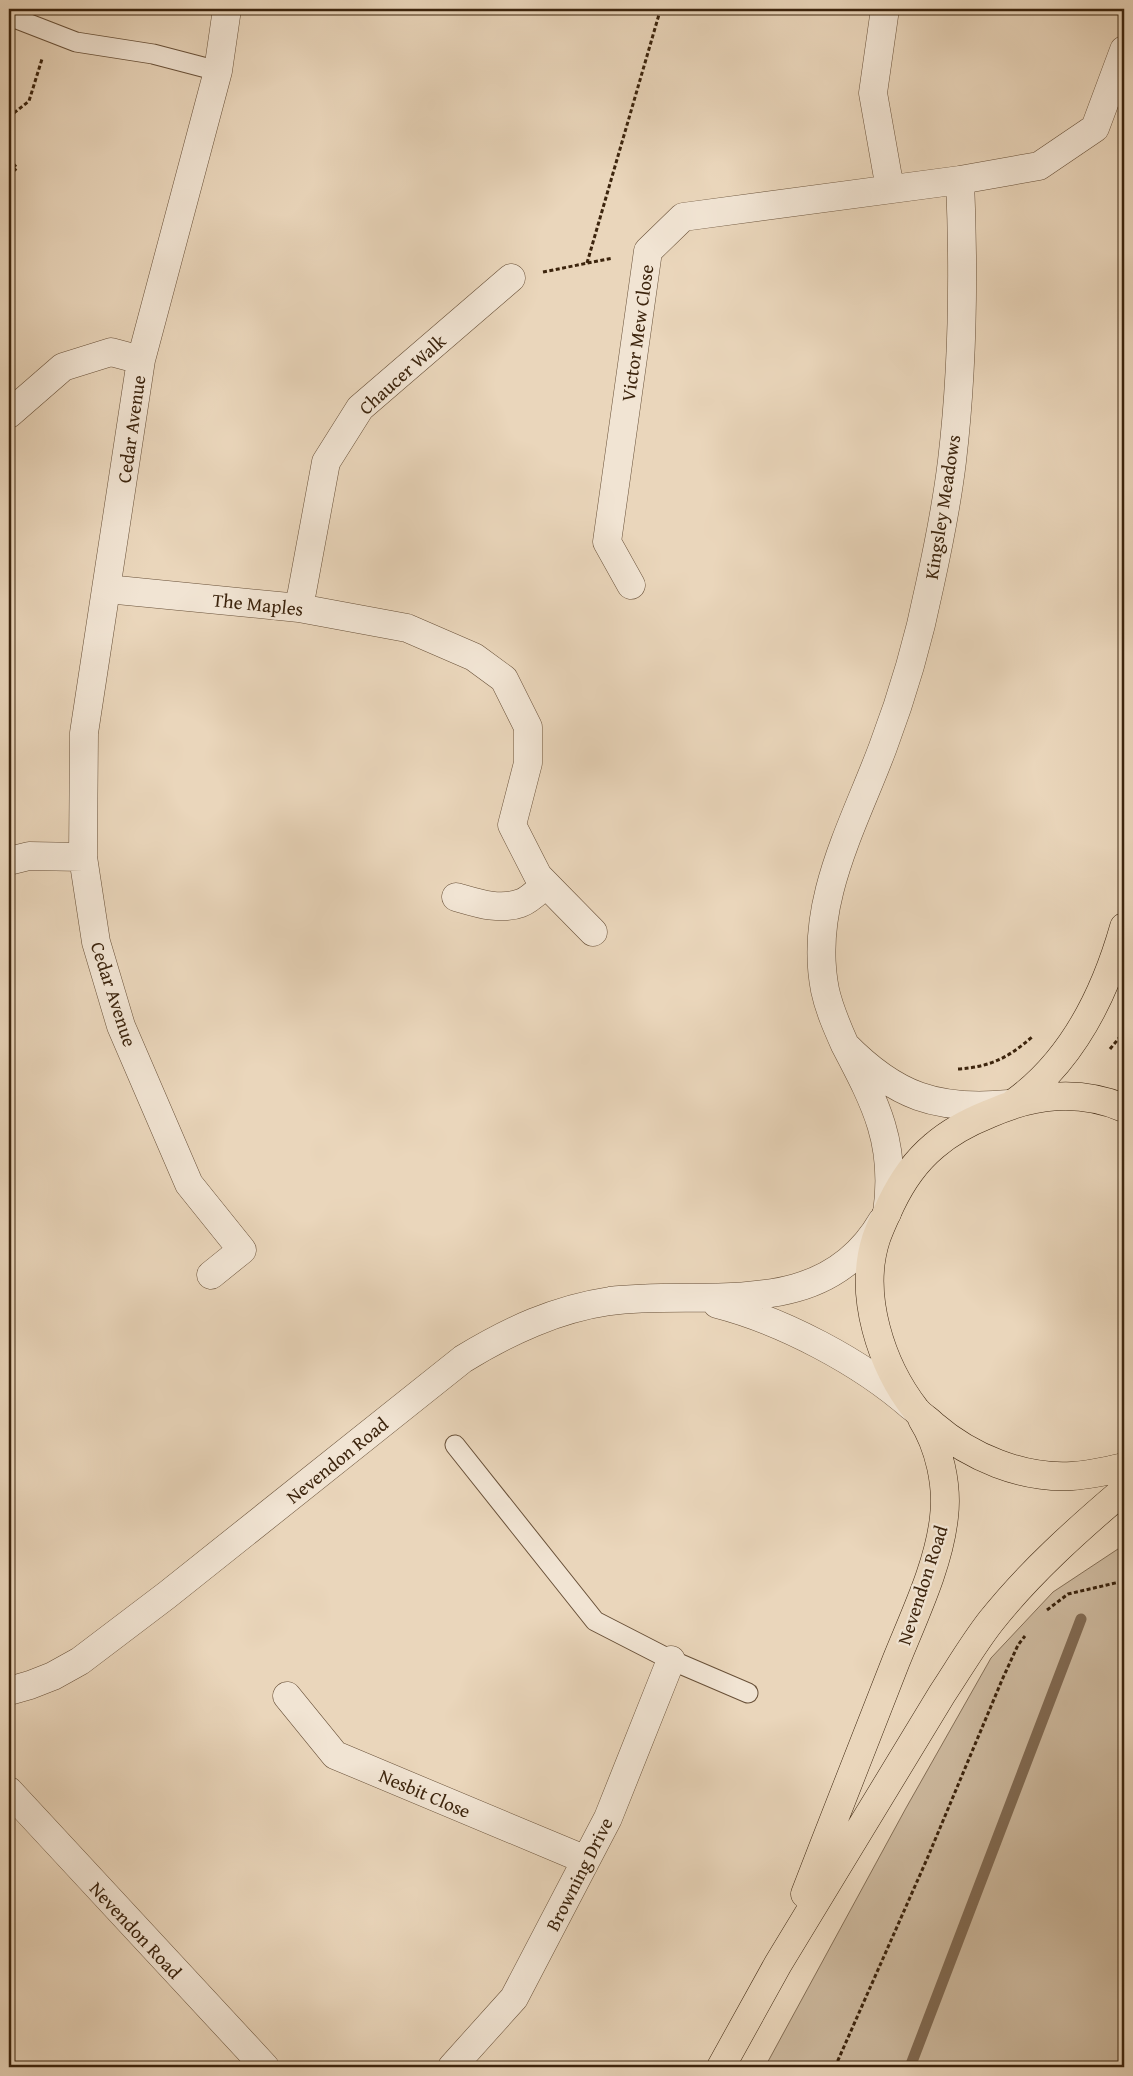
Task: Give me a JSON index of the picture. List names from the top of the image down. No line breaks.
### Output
{"streets":{"main road":["Nevendon Road"],"street":["Victor Mew Close","Chaucer Walk","Cedar Avenue","Kingsley Meadows","The Maples","Nesbit Close","Browning Drive"]},"crossings":[["Victor Mew Close","Kingsley Meadows"],["Chaucer Walk","The Maples"],["Cedar Avenue","The Maples"],["Kingsley Meadows","Nevendon Road"],["Nesbit Close","Browning Drive"]]}
